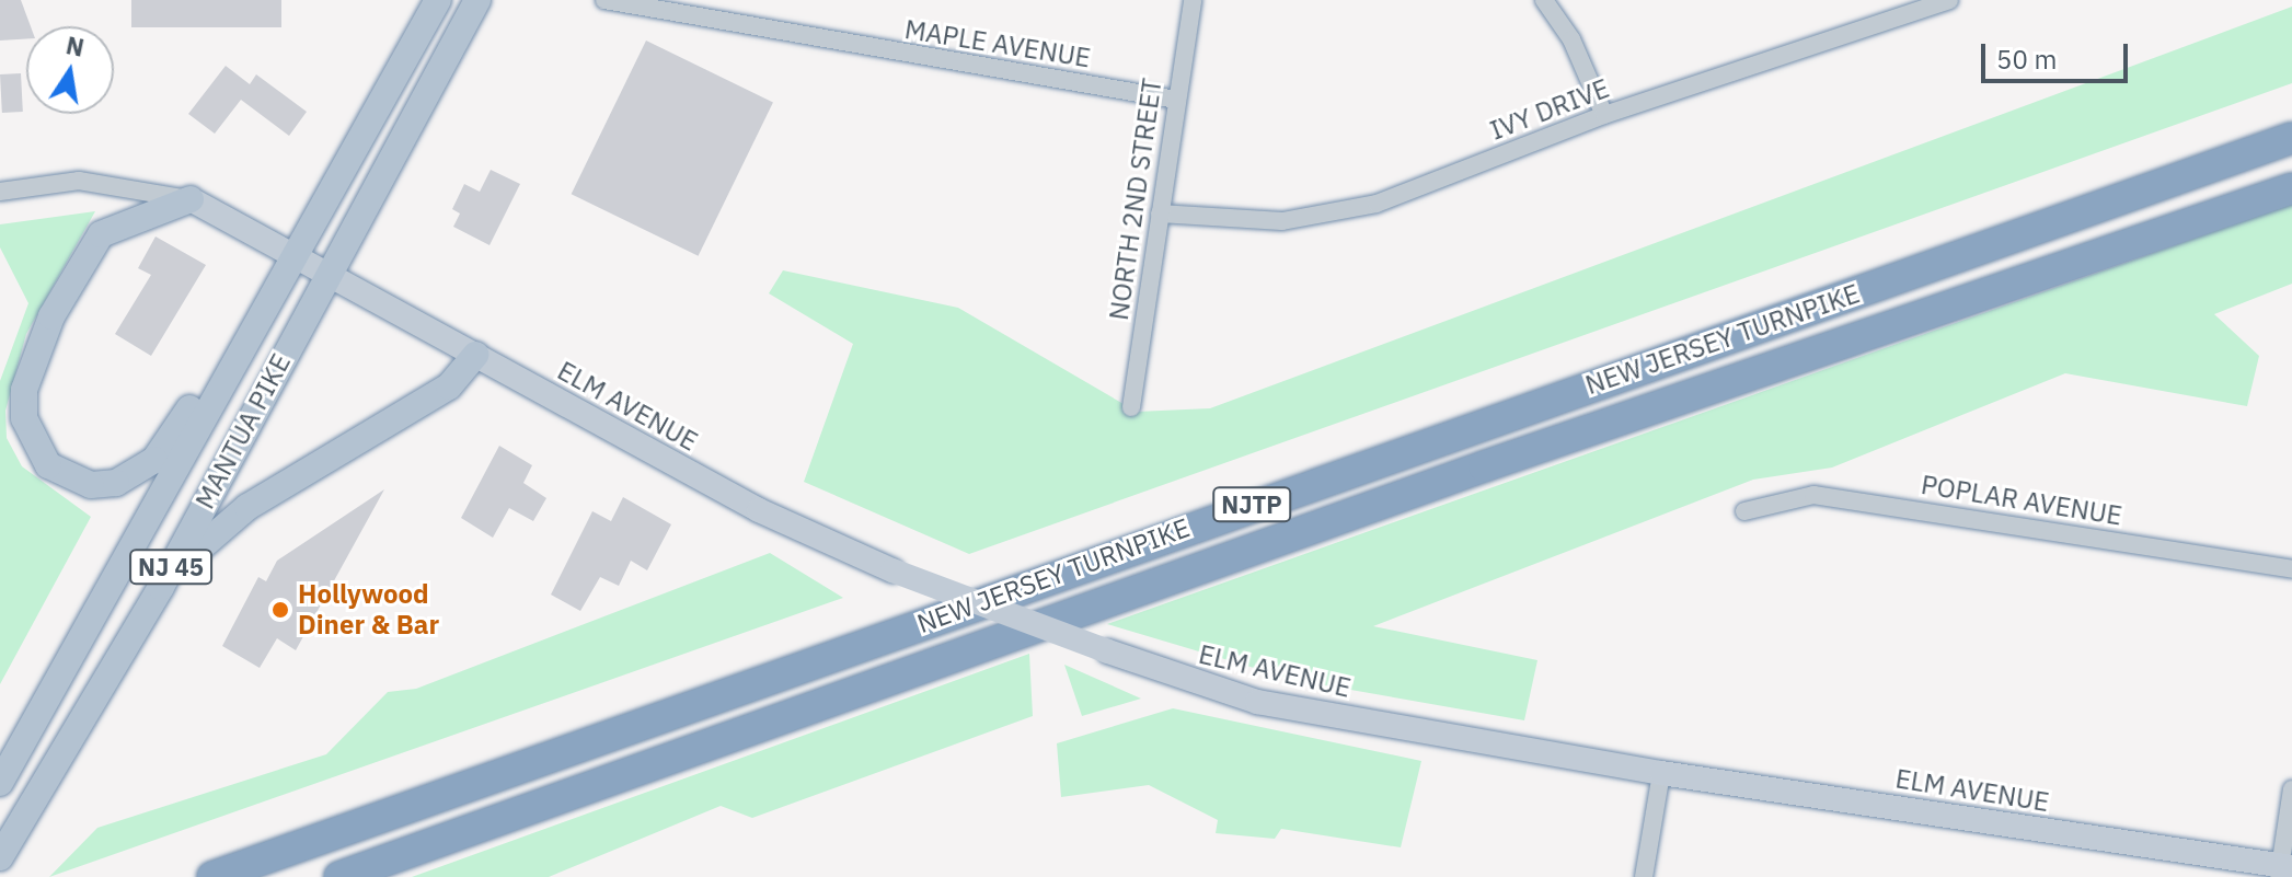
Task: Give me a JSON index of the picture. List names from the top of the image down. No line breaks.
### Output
{"streets":{"highway":["NEW JERSEY TURNPIKE","NJTP"],"main road":["ELM AVENUE","MANTUA PIKE","NJ 45"],"street":["MAPLE AVENUE","IVY DRIVE","NORTH 2ND STREET","POPLAR AVENUE"]},"crossings":[["MAPLE AVENUE","NORTH 2ND STREET"],["IVY DRIVE","NORTH 2ND STREET"],["ELM AVENUE","MANTUA PIKE"]],"places":["Hollywood Diner & Bar"],"scale_bar":"50 m","north":"top"}
